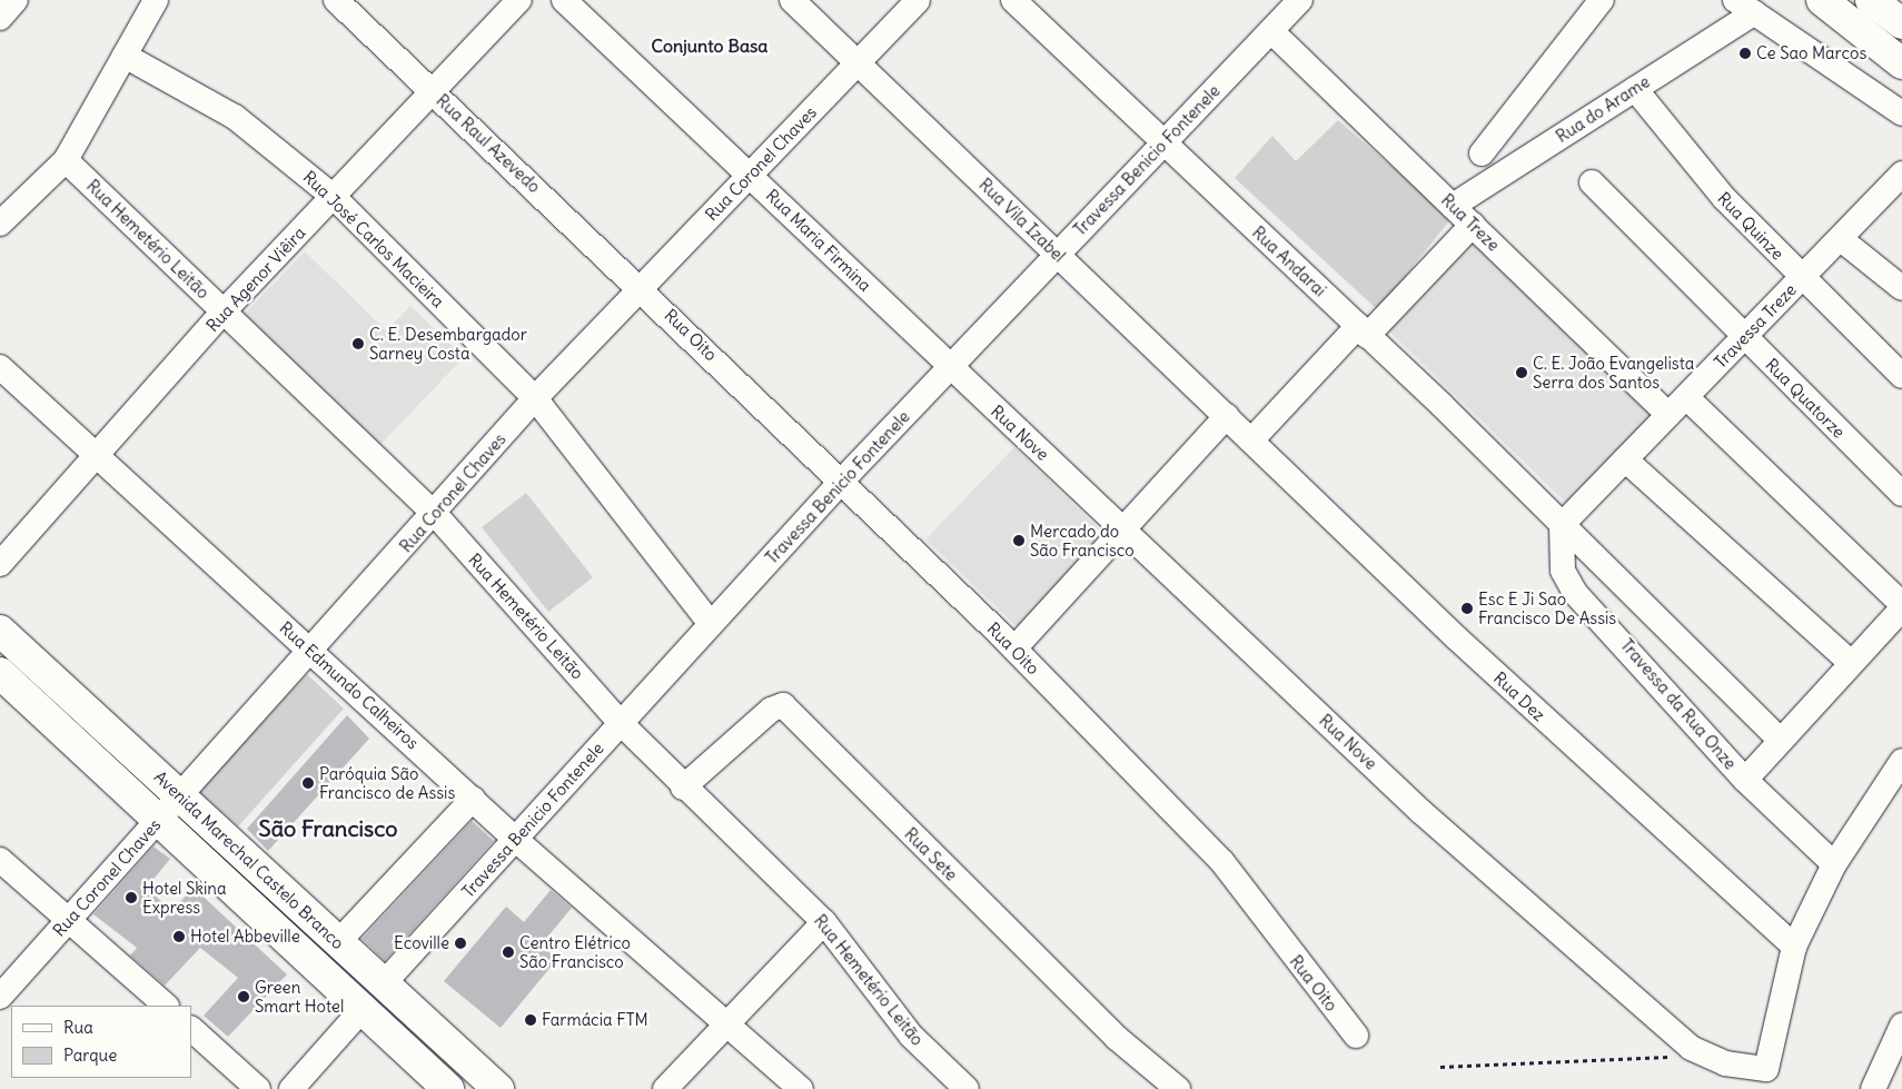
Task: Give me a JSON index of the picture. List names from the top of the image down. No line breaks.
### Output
{"streets":{"main road":["Avenida Marechal Castelo Branco"],"street":["Rua do Arame","Rua Raul Azevedo","Travessa Benicio Fontenele","Rua Coronel Chaves","Rua Vila Izabel","Rua Treze","Rua Quinze","Rua Hemetério Leitão","Rua José Carlos Macieira","Rua Maria Firmina","Rua Andarai","Rua Agenor Viêira","Travessa Treze","Rua Oito","Rua Quatorze","Rua Nove","Rua Edmundo Calheiros","Rua Dez","Travessa da Rua Onze","Rua Sete"]},"crossings":[["Rua do Arame","Rua Treze"],["Rua do Arame","Rua Quinze"],["Rua Raul Azevedo","Rua Coronel Chaves"],["Rua Raul Azevedo","Rua Agenor Viêira"],["Rua Raul Azevedo","Rua Oito"],["Travessa Benicio Fontenele","Rua Vila Izabel"],["Travessa Benicio Fontenele","Rua Treze"],["Travessa Benicio Fontenele","Rua Hemetério Leitão"],["Travessa Benicio Fontenele","Rua José Carlos Macieira"],["Travessa Benicio Fontenele","Rua Maria Firmina"],["Travessa Benicio Fontenele","Rua Andarai"],["Travessa Benicio Fontenele","Rua Oito"],["Travessa Benicio Fontenele","Rua Nove"],["Travessa Benicio Fontenele","Rua Edmundo Calheiros"],["Travessa Benicio Fontenele","Avenida Marechal Castelo Branco"],["Rua Coronel Chaves","Rua Vila Izabel"],["Rua Coronel Chaves","Rua Hemetério Leitão"],["Rua Coronel Chaves","Rua José Carlos Macieira"],["Rua Coronel Chaves","Rua Maria Firmina"],["Rua Coronel Chaves","Rua Oito"],["Rua Coronel Chaves","Rua Edmundo Calheiros"],["Rua Coronel Chaves","Avenida Marechal Castelo Branco"],["Rua Vila Izabel","Rua Dez"],["Rua Treze","Travessa Treze"],["Rua Quinze","Travessa Treze"],["Rua Hemetério Leitão","Rua Agenor Viêira"],["Rua Hemetério Leitão","Rua Sete"],["Rua José Carlos Macieira","Rua Agenor Viêira"],["Rua Maria Firmina","Rua Nove"],["Rua Andarai","Travessa Treze"],["Rua Andarai","Travessa da Rua Onze"],["Rua Agenor Viêira","Rua Edmundo Calheiros"],["Travessa Treze","Rua Quatorze"],["Travessa Treze","Travessa da Rua Onze"],["Rua Nove","Rua Dez"]],"districts":["Conjunto Basa","São Francisco"],"places":["Ce Sao Marcos","C. E. Desembargador Sarney Costa","C. E. João Evangelista Serra dos Santos","Mercado do São Francisco","Esc E Ji Sao Francisco De Assis","Paróquia São Francisco de Assis","Hotel Skina Express","Hotel Abbeville","Ecoville","Centro Elétrico São Francisco","Green Smart Hotel","Farmácia FTM"],"legend":["Rua","Parque"]}
